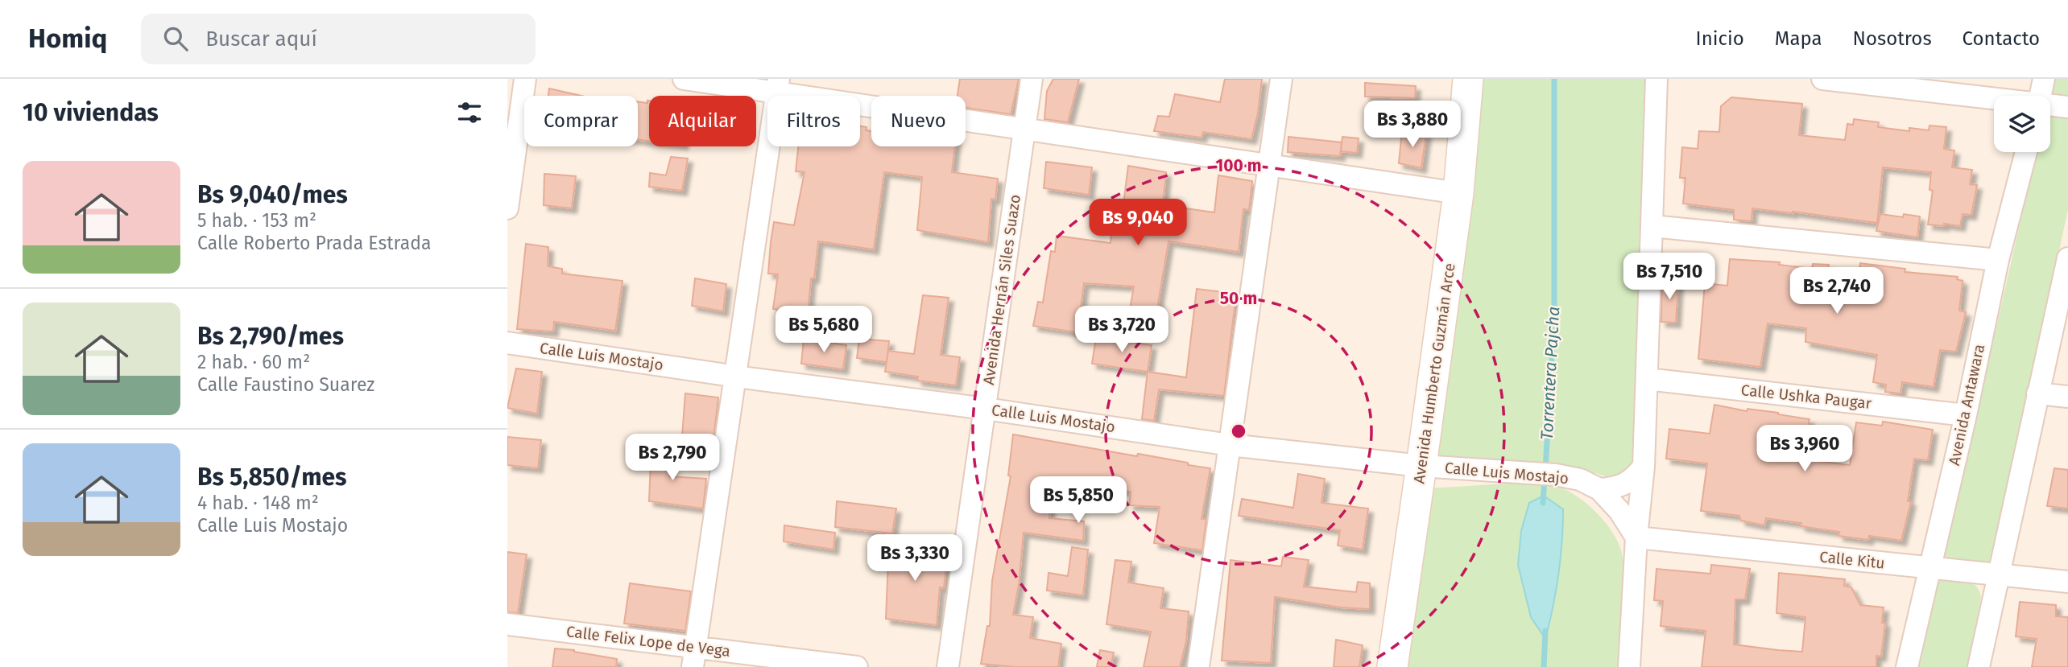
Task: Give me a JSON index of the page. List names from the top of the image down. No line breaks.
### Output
{"streets":{"main road":["Avenida Humberto Guzmán Arce"],"street":["Avenida Hernán Siles Suazo","Calle Luis Mostajo","Calle Ushka Paugar","Avenida Antawara","Calle Kitu","Calle Felix Lope de Vega"]},"crossings":[["Avenida Hernán Siles Suazo","Calle Luis Mostajo"],["Calle Luis Mostajo","Avenida Humberto Guzmán Arce"],["Calle Luis Mostajo","Calle Kitu"],["Calle Ushka Paugar","Avenida Antawara"],["Avenida Antawara","Calle Kitu"]],"water":["Torrentera Pajcha"],"page":{"header":"Homiq","search":"Buscar aquí","nav":["Inicio","Mapa","Nosotros","Contacto"],"heading":"10 viviendas","chip":["Comprar","Alquilar","Filtros","Nuevo"],"price":["Bs 3,880","Bs 9,040","Bs 7,510","Bs 2,740","Bs 5,680","Bs 3,720","Bs 3,960","Bs 2,790","Bs 5,850","Bs 3,330"],"list":[{"name":"Bs 9,040/mes","note":"5 hab. · 153 m² · Calle Roberto Prada Estrada"},{"name":"Bs 2,790/mes","note":"2 hab. · 60 m² · Calle Faustino Suarez"},{"name":"Bs 5,850/mes","note":"4 hab. · 148 m² · Calle Luis Mostajo"}]},"rings":["100 m","50 m"]}
